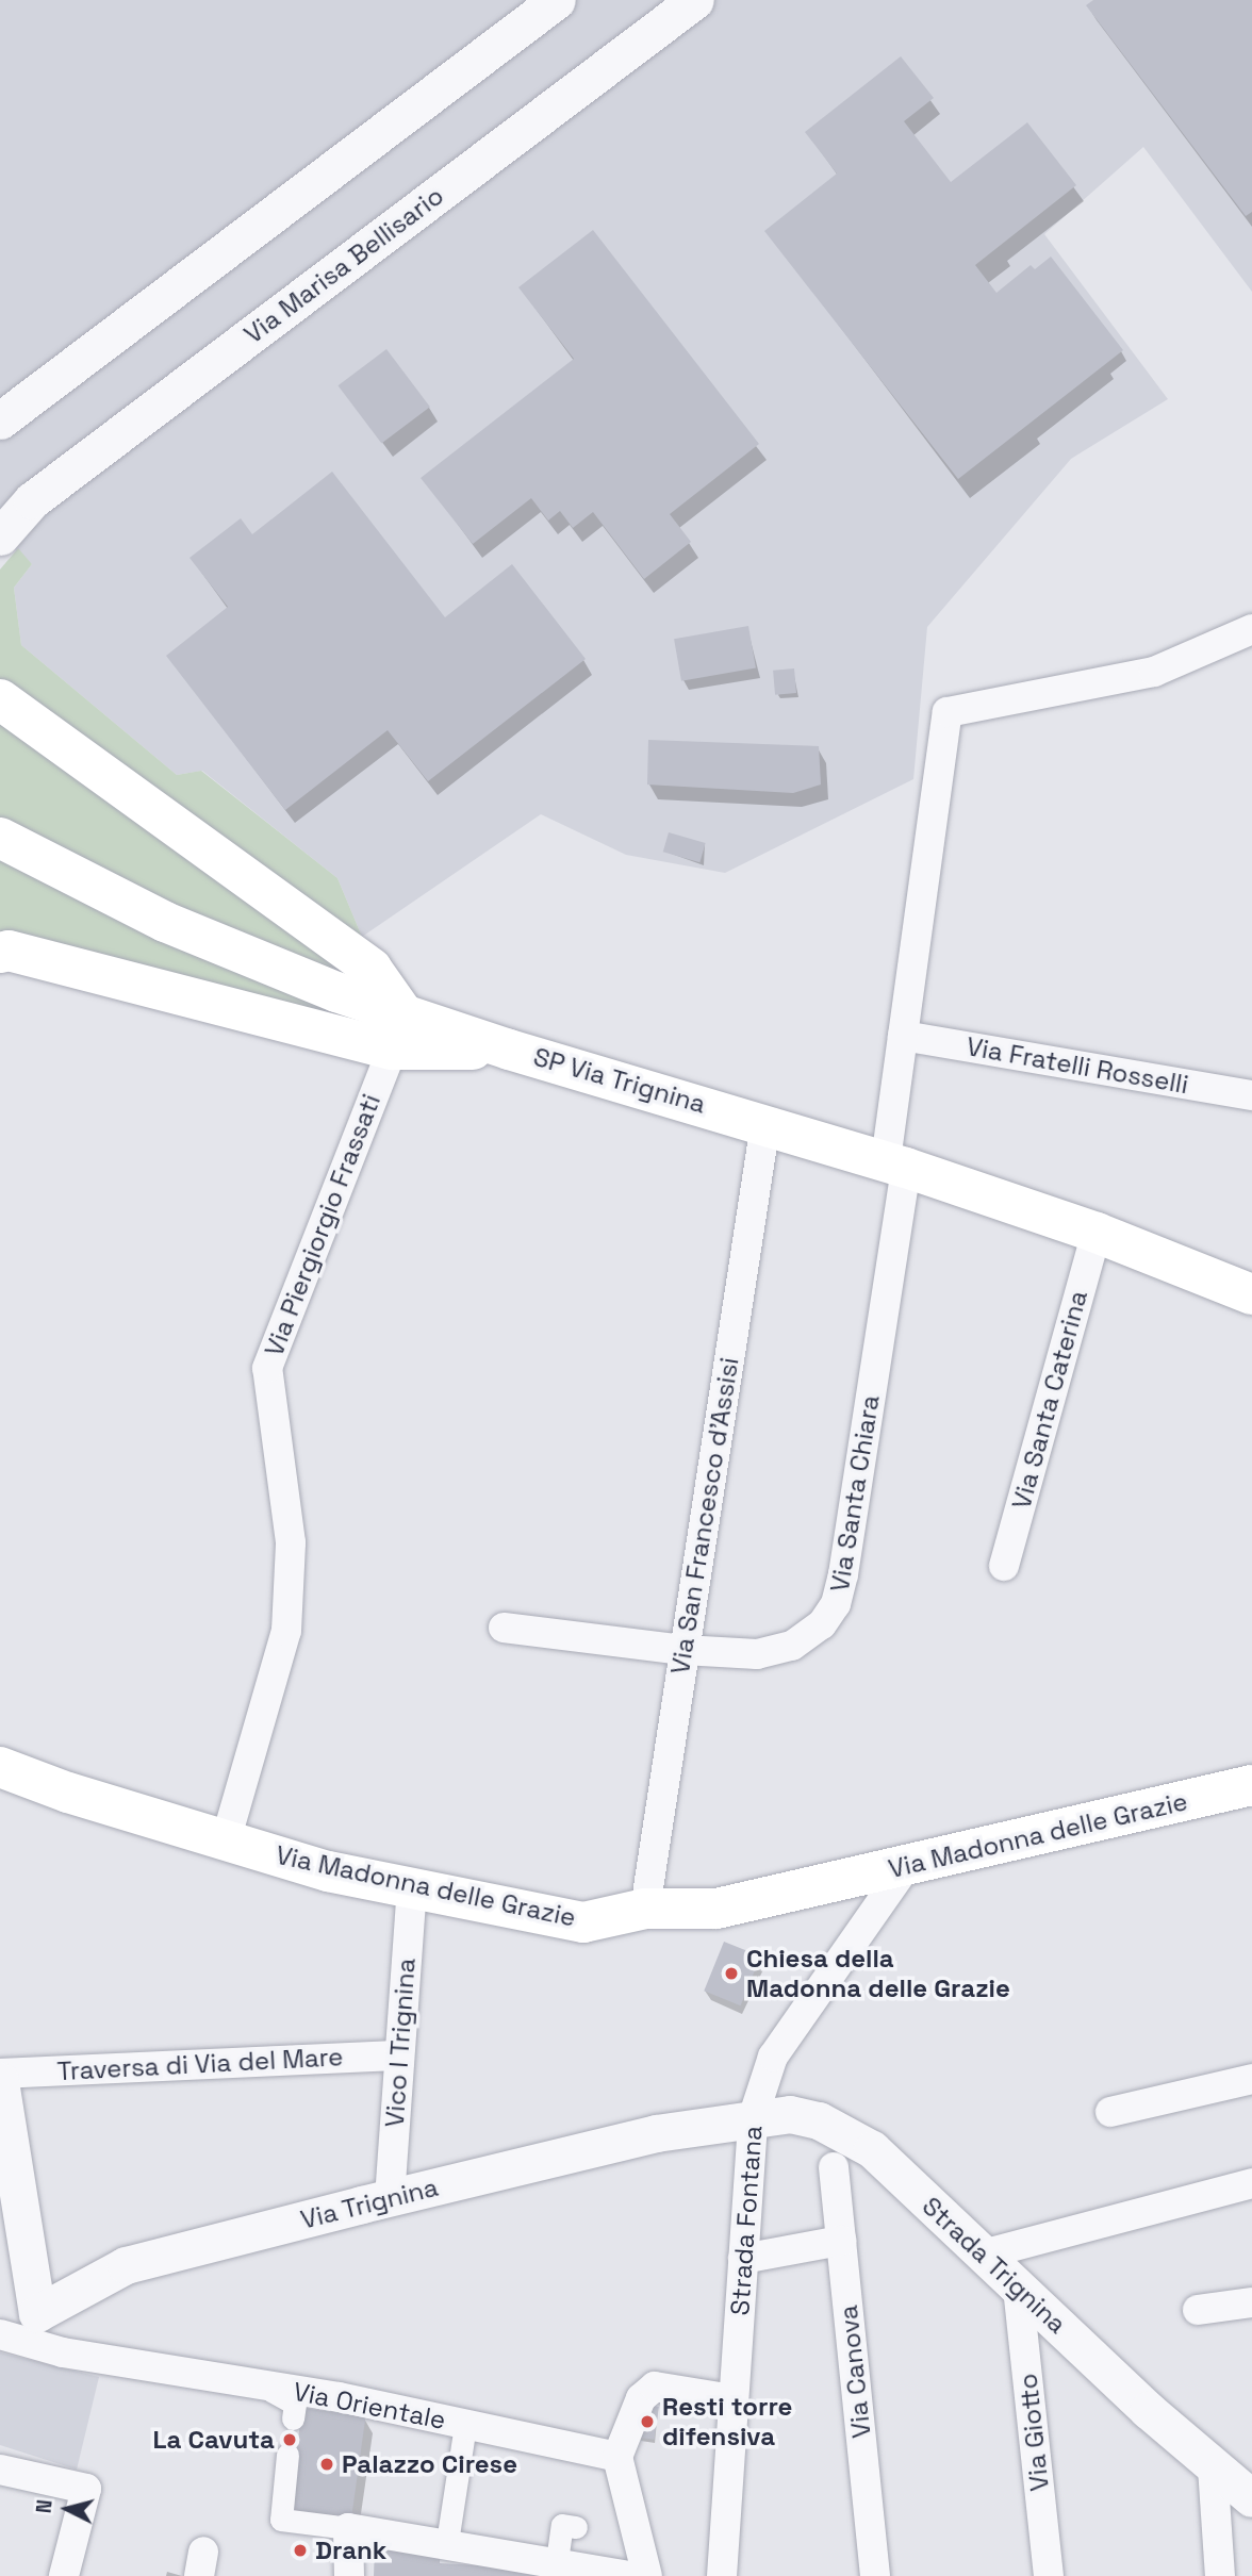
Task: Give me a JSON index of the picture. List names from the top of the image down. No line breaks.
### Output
{"streets":{"main road":["SP Via Trignina","Via Madonna delle Grazie"],"street":["Via Marisa Bellisario","Via Fratelli Rosselli","Via Piergiorgio Frassati","Via Santa Caterina","Via Santa Chiara","Via San Francesco d'Assisi","Vico I Trignina","Traversa di Via del Mare","Via Trignina","Strada Fontana","Strada Trignina","Via Canova","Via Orientale","Via Giotto"]},"crossings":[["Via Fratelli Rosselli","Via Santa Chiara"],["SP Via Trignina","Via Piergiorgio Frassati"],["SP Via Trignina","Via Santa Caterina"],["SP Via Trignina","Via Santa Chiara"],["SP Via Trignina","Via San Francesco d'Assisi"],["Via Piergiorgio Frassati","Via Madonna delle Grazie"],["Via Santa Chiara","Via San Francesco d'Assisi"],["Via San Francesco d'Assisi","Via Madonna delle Grazie"],["Via Madonna delle Grazie","Vico I Trignina"],["Via Madonna delle Grazie","Strada Fontana"],["Vico I Trignina","Traversa di Via del Mare"],["Vico I Trignina","Via Trignina"],["Via Trignina","Strada Fontana"],["Via Trignina","Strada Trignina"],["Strada Fontana","Strada Trignina"],["Strada Trignina","Via Giotto"]],"places":["Chiesa della Madonna delle Grazie","Resti torre difensiva","La Cavuta","Palazzo Cirese","Drank"],"north":"left"}
